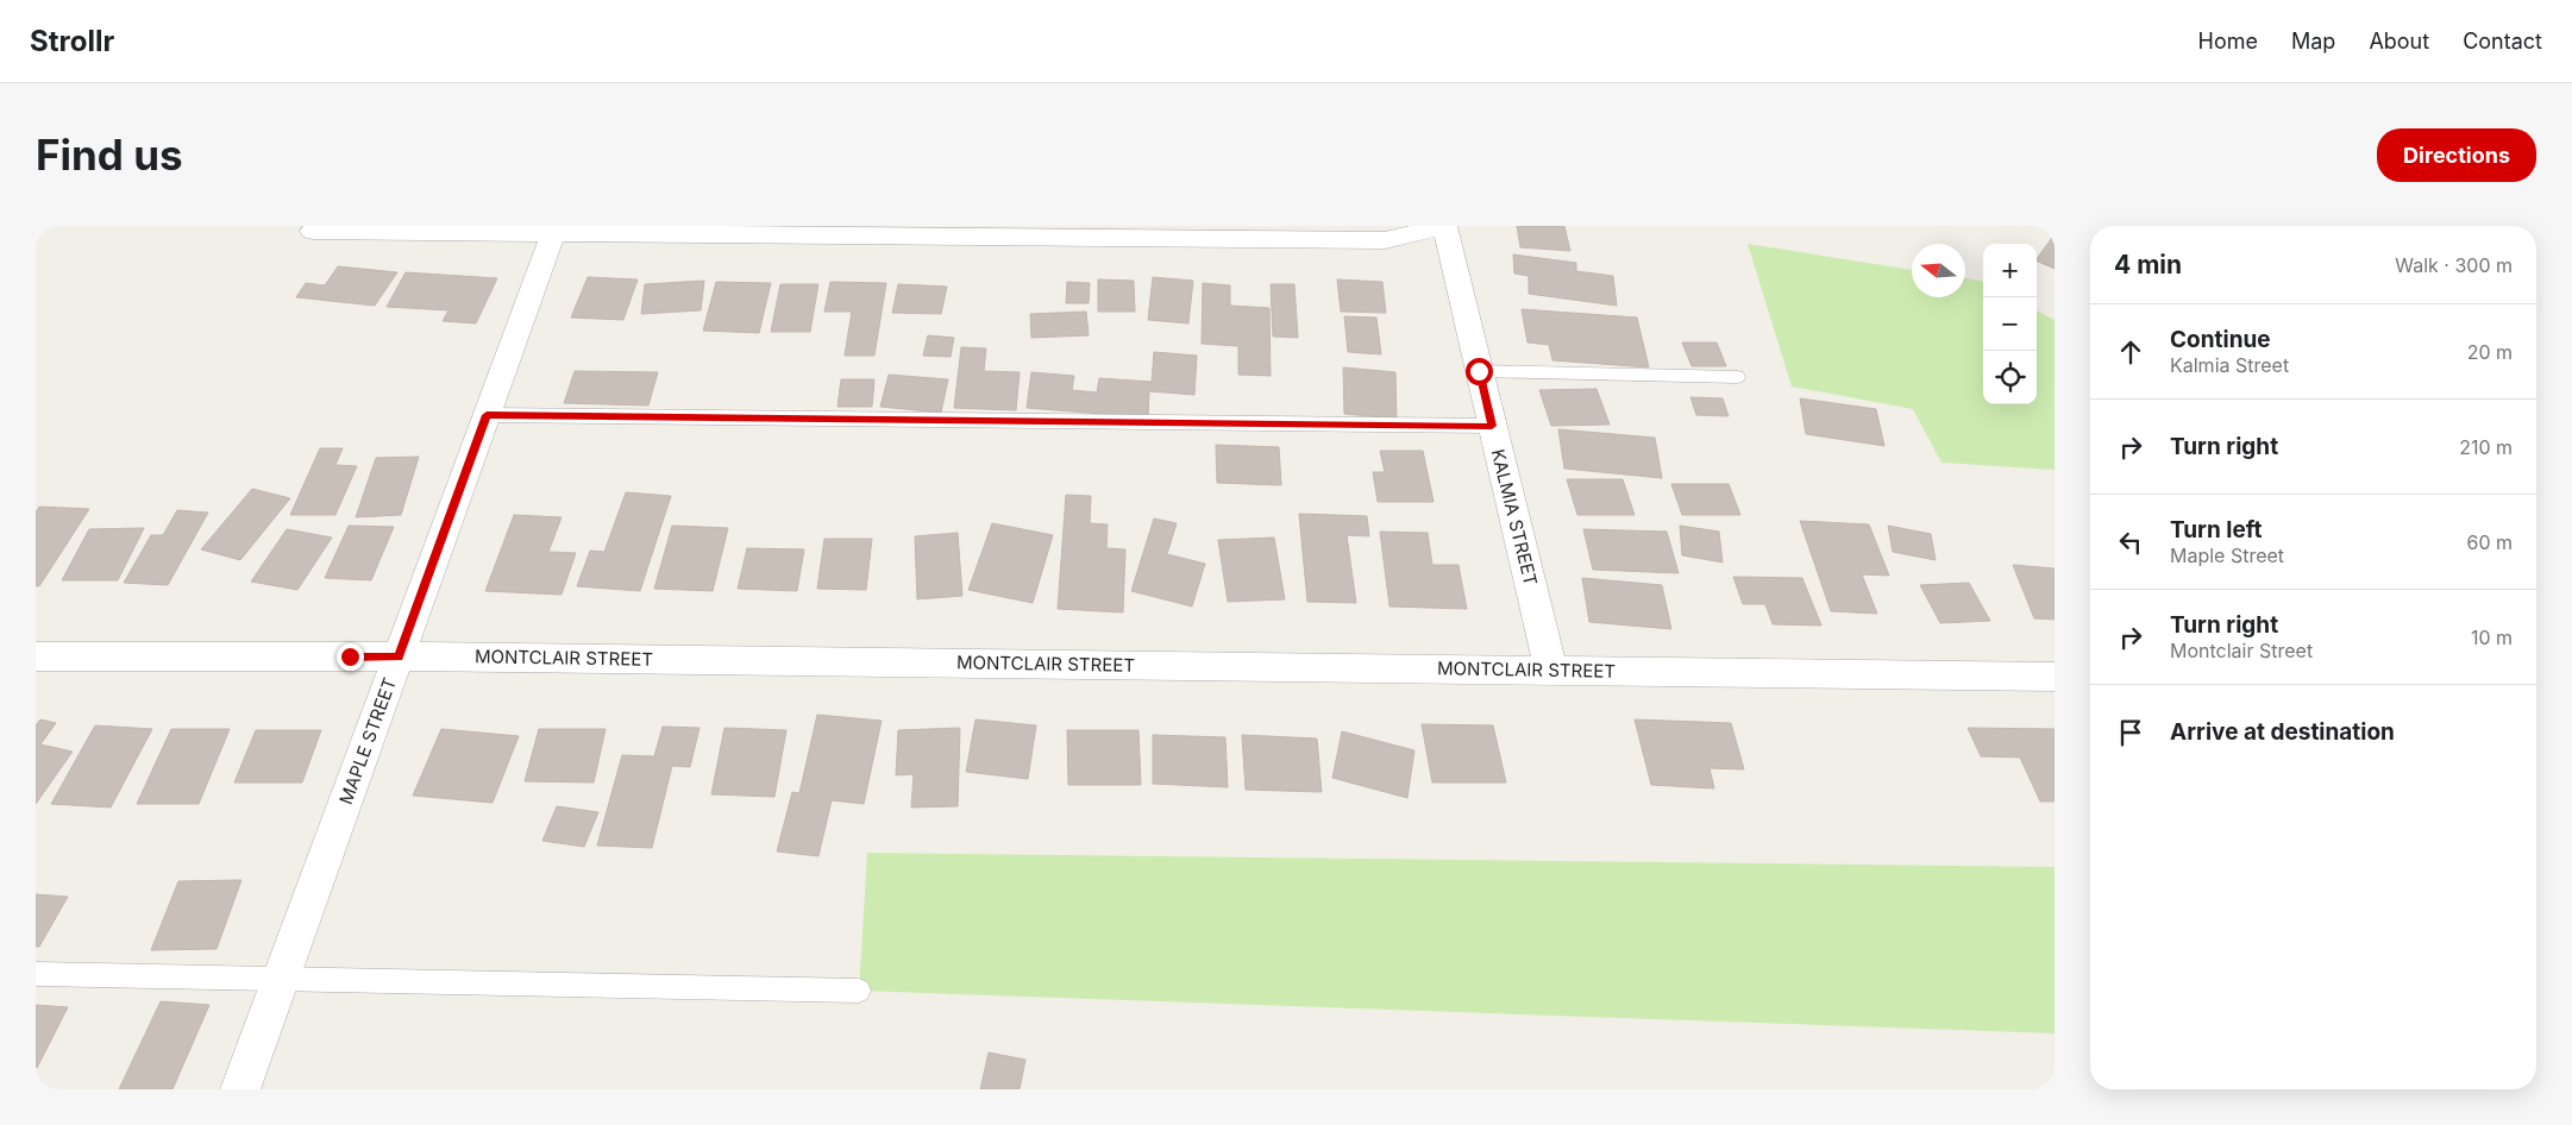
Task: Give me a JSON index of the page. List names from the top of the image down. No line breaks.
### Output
{"streets":{"street":["KALMIA STREET","MONTCLAIR STREET","MAPLE STREET"]},"crossings":[["KALMIA STREET","MONTCLAIR STREET"],["MONTCLAIR STREET","MAPLE STREET"]],"north":"left","page":{"header":"Strollr","nav":["Home","Map","About","Contact"],"buttons":"Directions","title":"Find us","heading":["4 min","Walk · 300 m"],"map_buttons":["+","−"],"list":[["Continue","Kalmia Street","20 m"],["Turn right","210 m"],["Turn left","Maple Street","60 m"],["Turn right","Montclair Street","10 m"],"Arrive at destination"]}}
